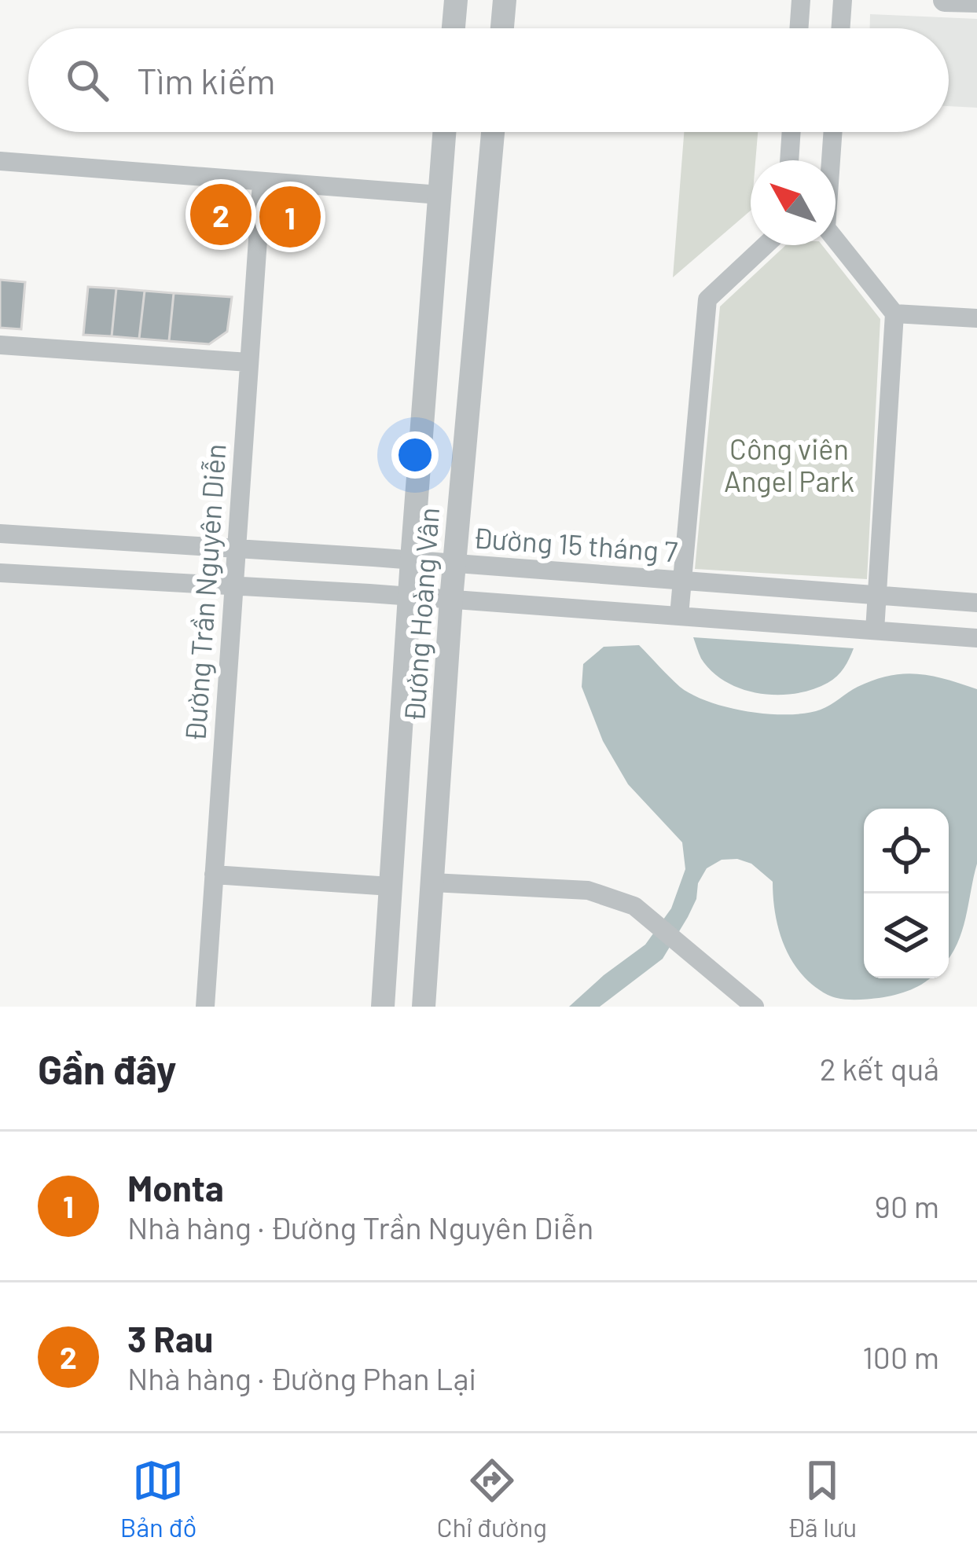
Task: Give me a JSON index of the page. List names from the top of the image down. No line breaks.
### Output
{"streets":{"street":["Đường 15 tháng 7","Đường Trần Nguyên Diễn","Đường Hoàng Vân"]},"crossings":[["Đường 15 tháng 7","Đường Trần Nguyên Diễn"],["Đường 15 tháng 7","Đường Hoàng Vân"]],"parks":["Công viên Angel Park"],"north":"top left","page":{"search":"Tìm kiếm","pins":["2","1"],"heading":["Gần đây","2 kết quả"],"list":[{"mark":"1","name":"Monta","note":"Nhà hàng · Đường Trần Nguyên Diễn","value":"90 m"},{"mark":"2","name":"3 Rau","note":"Nhà hàng · Đường Phan Lại","value":"100 m"}],"nav":["Bản đồ","Chỉ đường","Đã lưu"]}}
